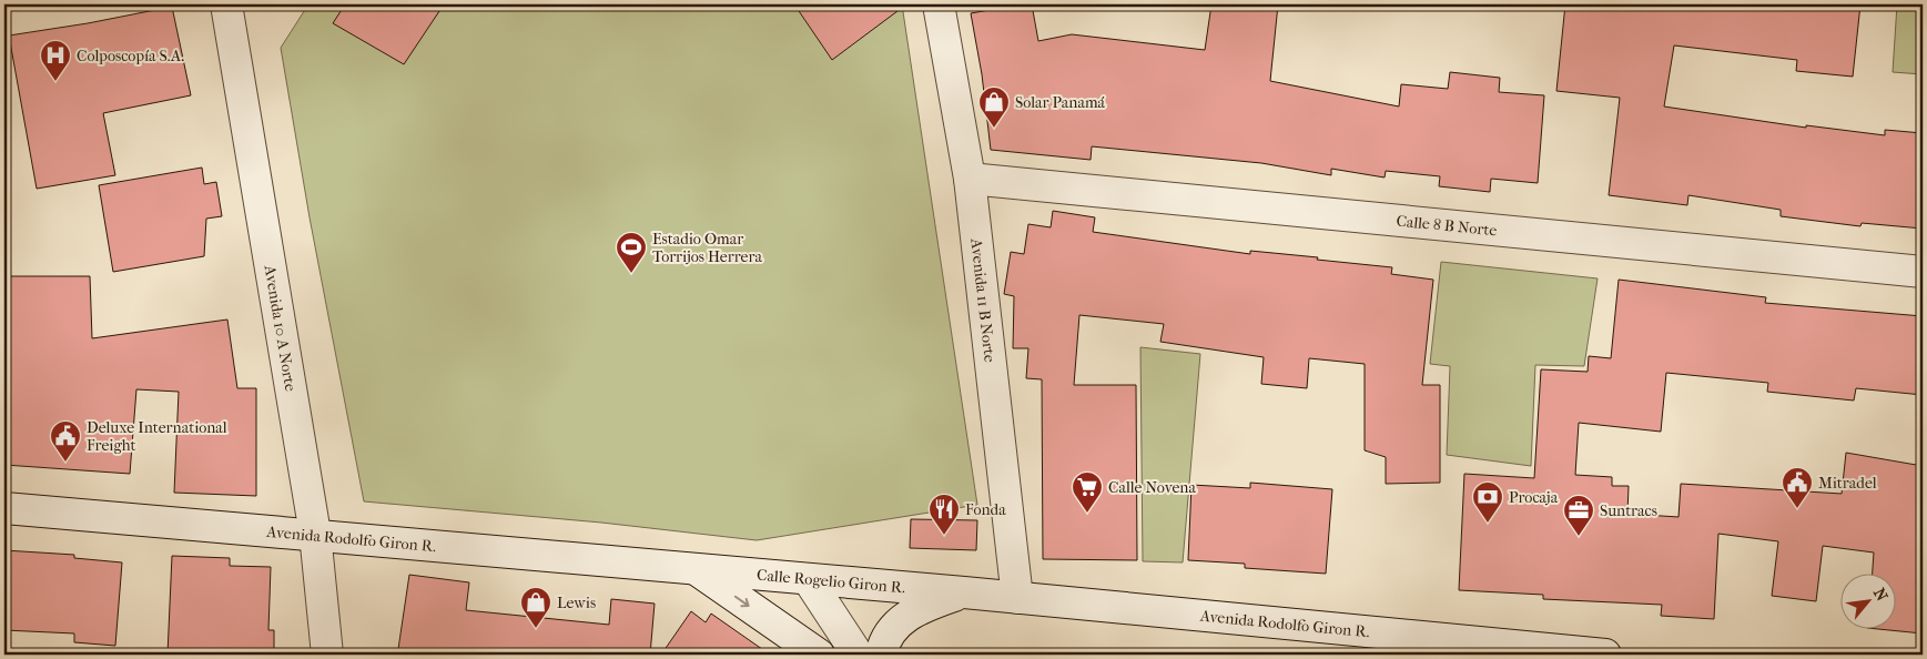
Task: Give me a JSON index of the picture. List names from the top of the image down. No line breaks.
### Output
{"streets":{"street":["Calle 8 B Norte","Avenida 11 B Norte","Avenida 10 A Norte","Avenida Rodolfo Giron R.","Calle Rogelio Giron R."]},"crossings":[["Calle 8 B Norte","Avenida 11 B Norte"],["Avenida 11 B Norte","Avenida Rodolfo Giron R."],["Avenida 10 A Norte","Avenida Rodolfo Giron R."],["Avenida Rodolfo Giron R.","Calle Rogelio Giron R."]],"places":{"hospital":["Colposcopía S.A."],"shop":["Solar Panamá","Lewis"],"sports":["Estadio Omar Torrijos Herrera"],"public building":["Deluxe International Freight","Mitradel"],"supermarket":["Calle Novena"],"bank":["Procaja"],"restaurant":["Fonda"],"office":["Suntracs"]},"north":"top right"}
